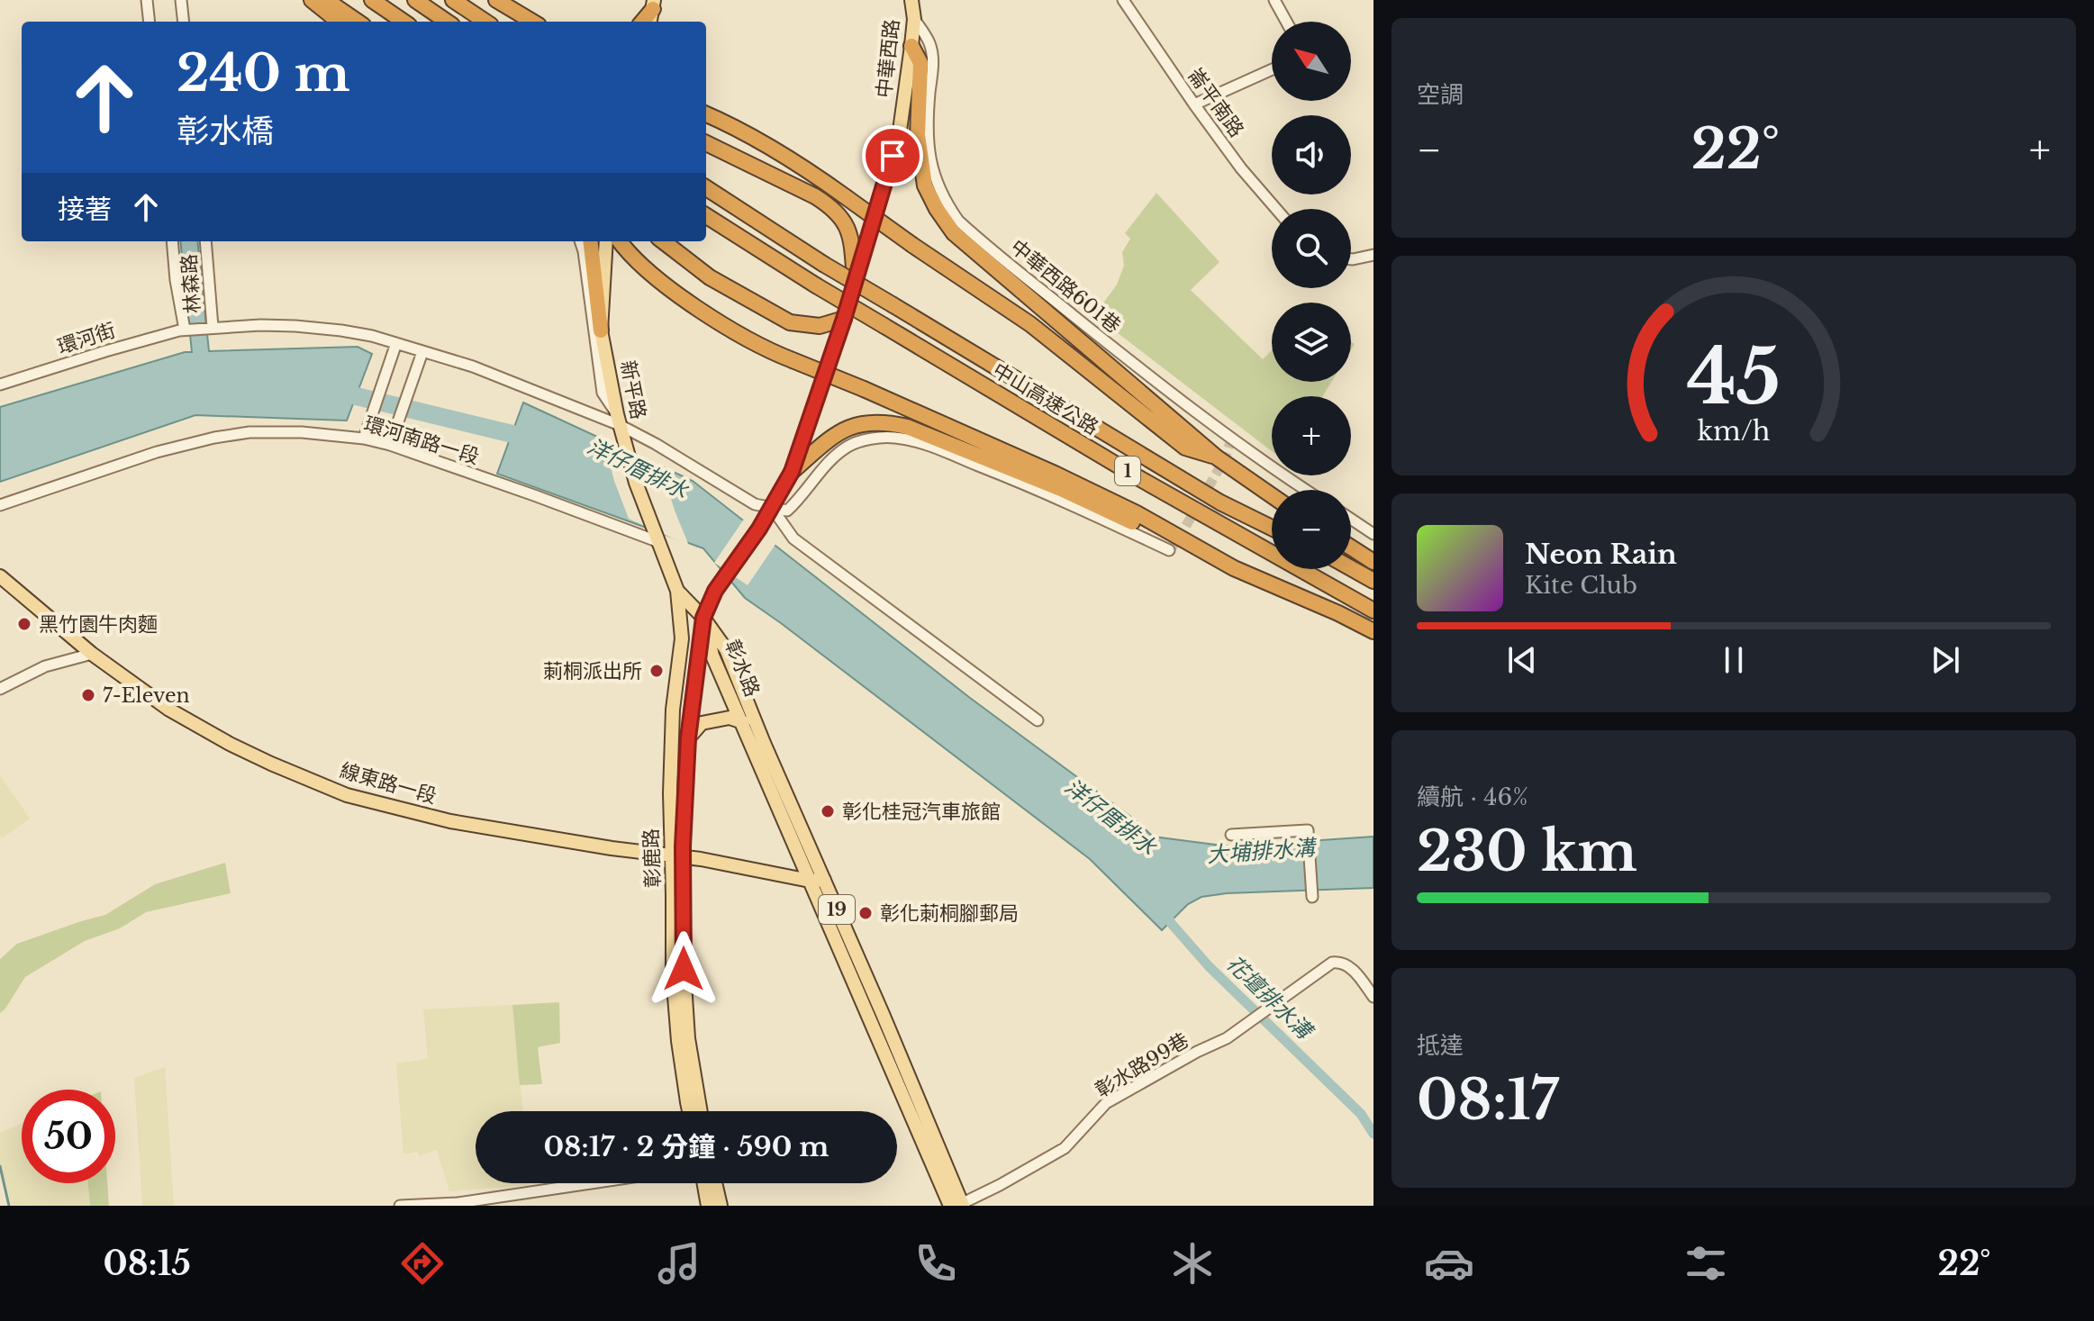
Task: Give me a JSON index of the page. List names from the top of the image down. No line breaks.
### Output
{"streets":{"highway":["中山高速公路","1"],"main road":["中華西路","新平路","彰水路","線東路一段","彰鹿路","19"],"street":["崙平南路","林森路","中華西路601巷","環河街","環河南路一段","彰水路99巷"]},"crossings":[["中華西路","中華西路601巷"],["中華西路","環河街"],["中華西路","新平路"],["中華西路","彰水路"],["中華西路","彰鹿路"],["林森路","環河街"],["環河街","新平路"],["新平路","環河南路一段"],["新平路","彰水路"],["新平路","彰鹿路"],["彰水路","線東路一段"],["彰水路","彰鹿路"],["彰水路","彰水路99巷"],["線東路一段","彰鹿路"]],"water":["洋仔厝排水","大埔排水溝","花壇排水溝"],"places":["黑竹園牛肉麵","莿桐派出所","7-Eleven","彰化桂冠汽車旅館","彰化莿桐腳郵局"],"north":"top left","page":{"tile":["空調",["續航 · 46%","230 km"],["抵達","08:17"]],"map_buttons":["+","−"],"turn":["240 m","彰水橋"],"heat":["−","22°","+"],"then":"接著","song":["Neon Rain","Kite Club"],"limit":"50","trip":"08:17 · 2 分鐘 · 590 m","tabs":["08:15","22°"],"gauge":["45","km/h"]}}
